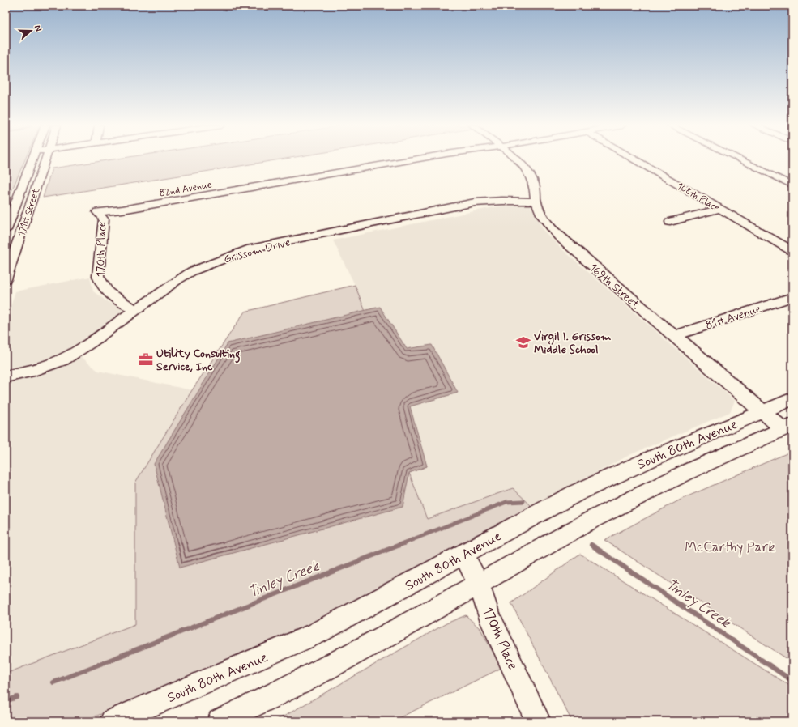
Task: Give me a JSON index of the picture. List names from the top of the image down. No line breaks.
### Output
{"streets":{"street":["82nd Avenue","168th Place","171st Street","170th Place","Grissom Drive","169th Street","81st Avenue","South 80th Avenue"]},"crossings":[["82nd Avenue","170th Place"],["170th Place","Grissom Drive"],["170th Place","South 80th Avenue"],["Grissom Drive","169th Street"],["169th Street","81st Avenue"],["169th Street","South 80th Avenue"]],"water":["Tinley Creek"],"parks":["McCarthy Park"],"places":{"school or university":["Virgil I. Grissom Middle School"],"office":["Utility Consulting Service, Inc"]},"north":"right"}
